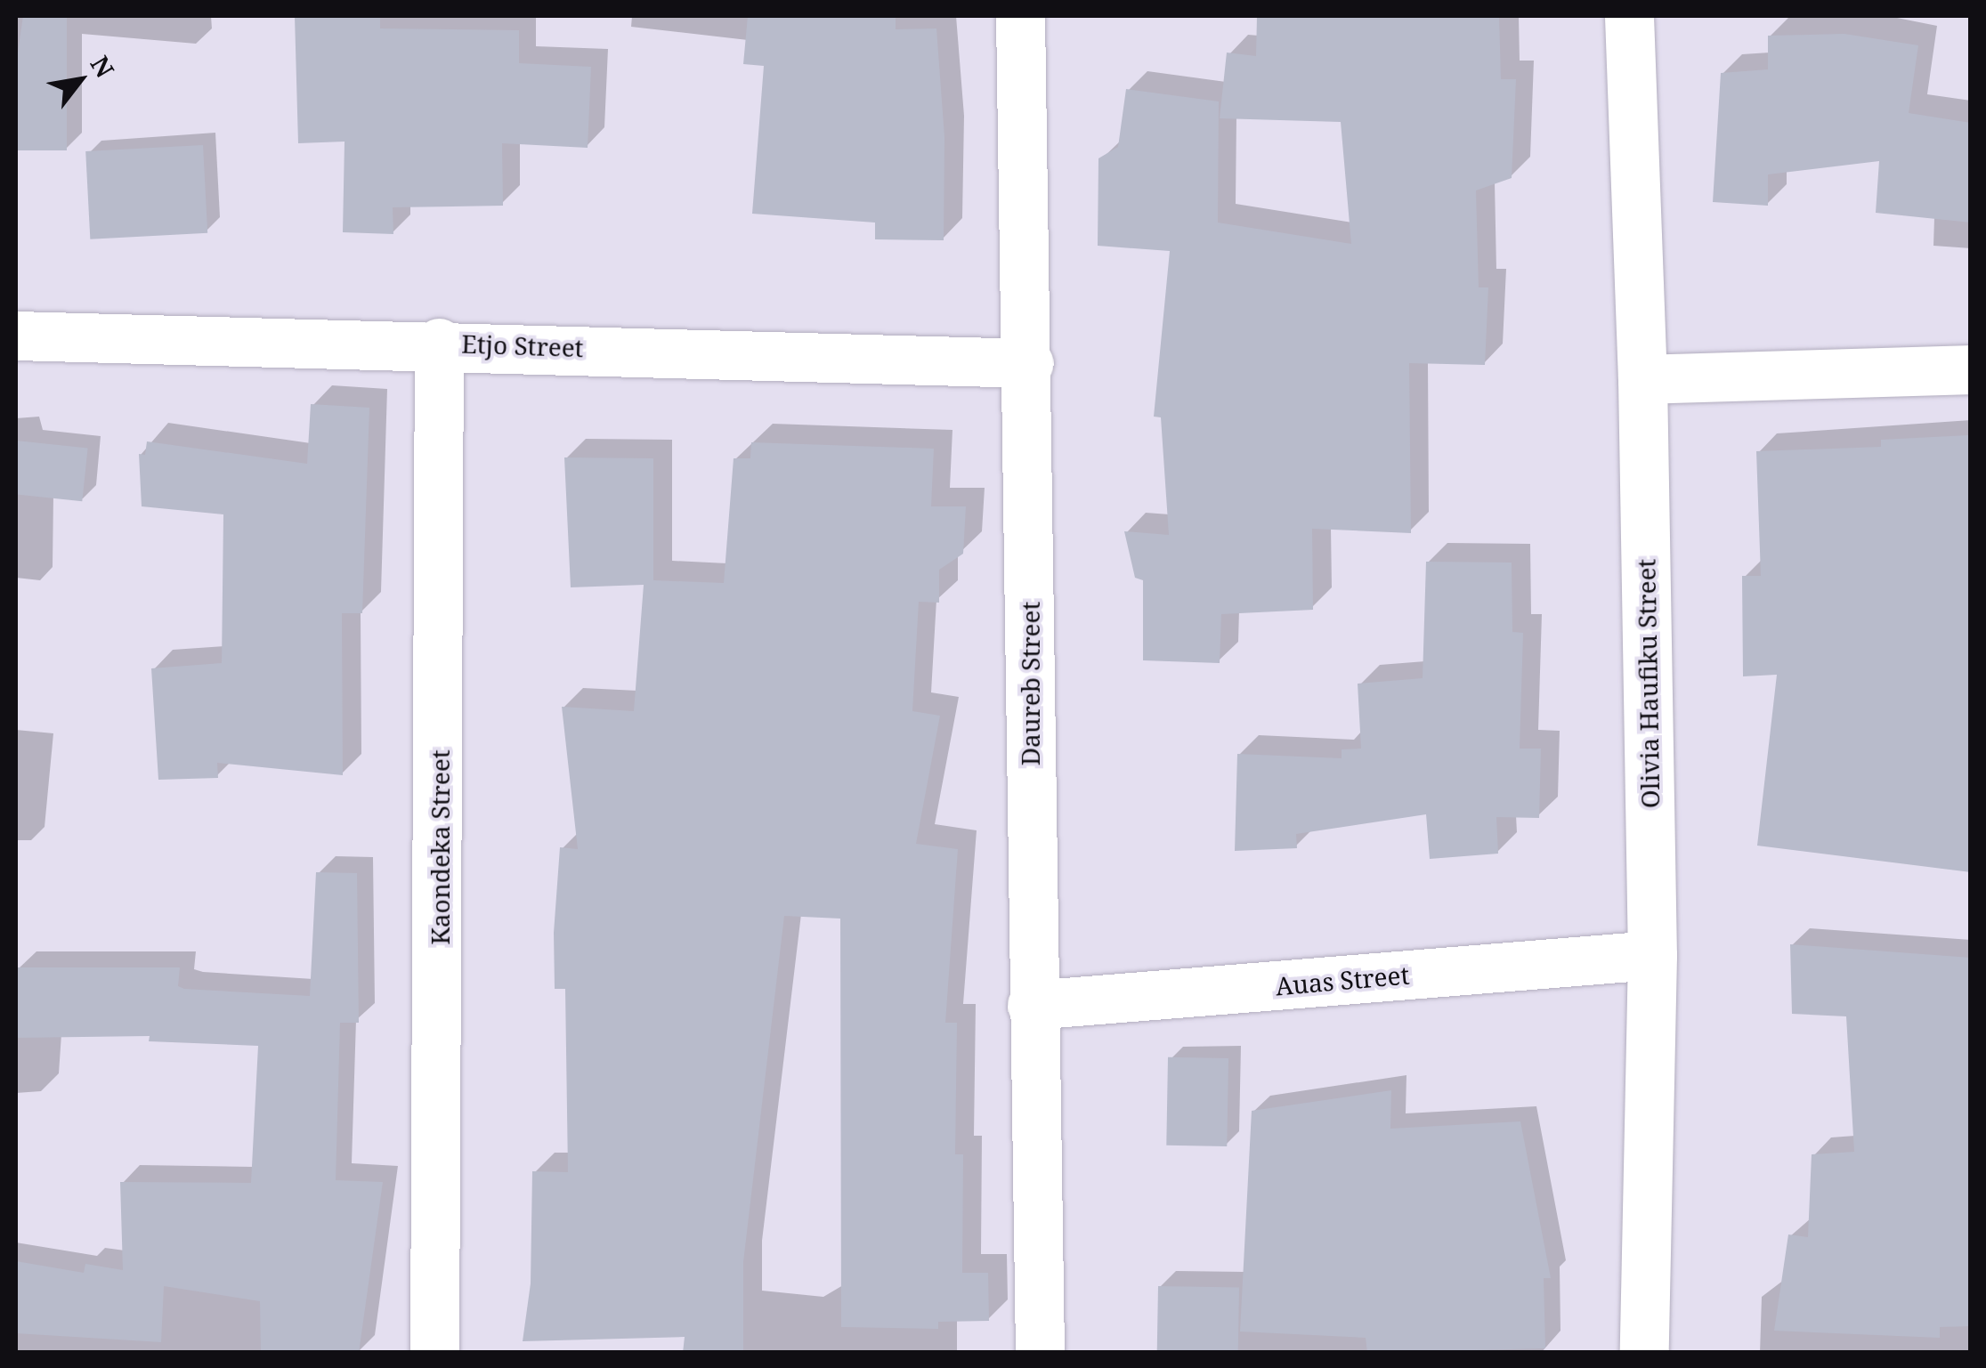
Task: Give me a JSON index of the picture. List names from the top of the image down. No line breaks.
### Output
{"streets":{"street":["Etjo Street","Daureb Street","Olivia Haufiku Street","Kaondeka Street","Auas Street"]},"crossings":[["Etjo Street","Daureb Street"],["Etjo Street","Kaondeka Street"],["Daureb Street","Auas Street"],["Olivia Haufiku Street","Auas Street"]],"north":"top right"}
